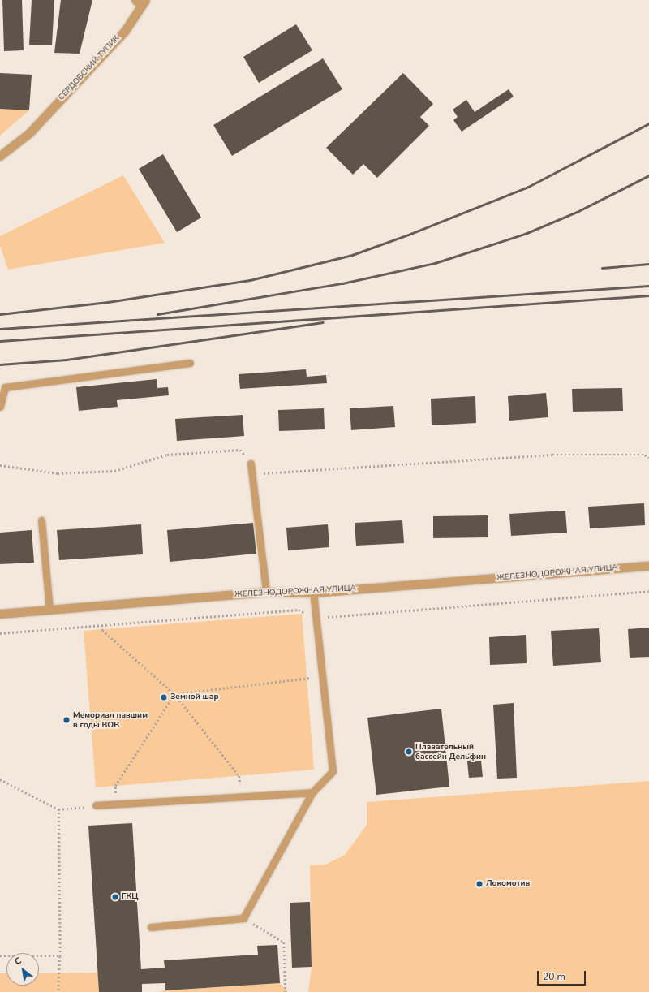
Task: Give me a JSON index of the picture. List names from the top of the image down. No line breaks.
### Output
{"streets":{"street":["СЕРДОБСКИЙ ТУПИК","ЖЕЛЕЗНОДОРОЖНАЯ УЛИЦА"]},"places":["Земной шар","Мемориал павшим в годы ВОВ","Плавательный бассейн Дельфин","Локомотив","ГКЦ"],"scale_bar":"20 m","north":"top left"}
